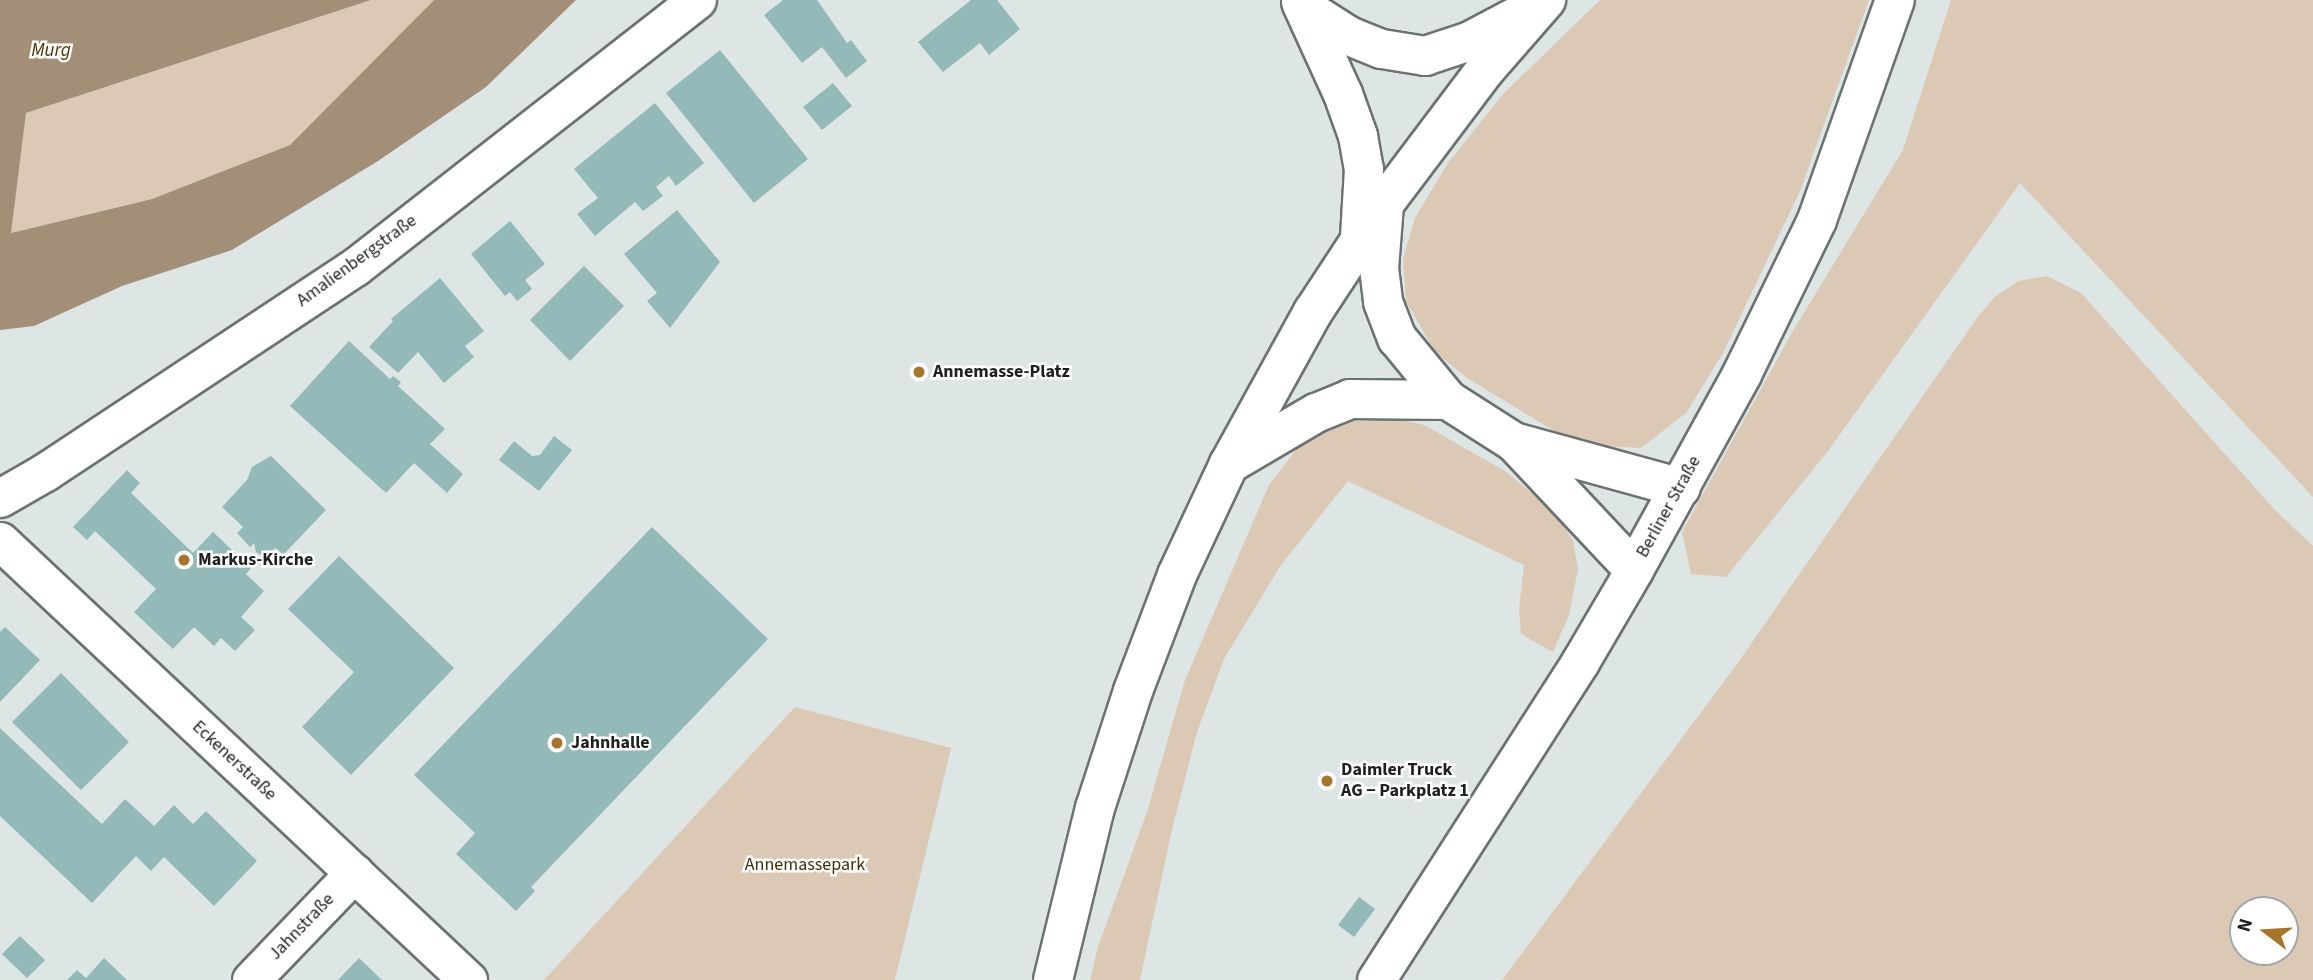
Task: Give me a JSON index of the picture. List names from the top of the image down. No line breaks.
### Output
{"streets":{"main road":["Berliner Straße"],"street":["Amalienbergstraße","Eckenerstraße","Jahnstraße"]},"crossings":[["Eckenerstraße","Jahnstraße"]],"water":["Murg"],"parks":["Annemassepark"],"places":["Annemasse-Platz","Markus-Kirche","Jahnhalle","Daimler Truck AG − Parkplatz 1"],"north":"left"}
